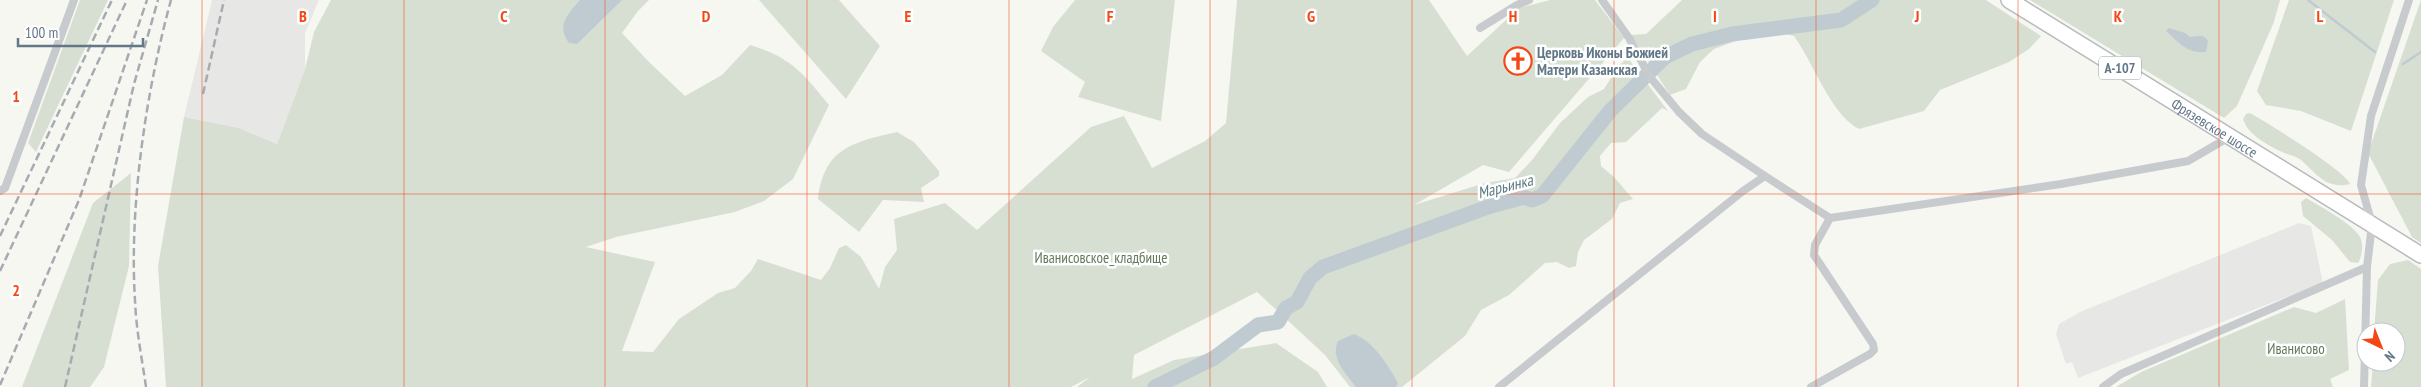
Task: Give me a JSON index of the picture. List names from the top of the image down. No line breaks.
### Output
{"streets":{"highway":["А-107","Фрязевское шоссе"]},"water":["Марьинка"],"parks":["Иванисовское_кладбище","Иванисово"],"places":{"church":["Церковь Иконы Божией Матери Казанская"]},"scale_bar":"100 m","north":"bottom right","grid":{"columns":["B","C","D","E","F","G","H","I","J","K","L"],"rows":["1","2"]}}
